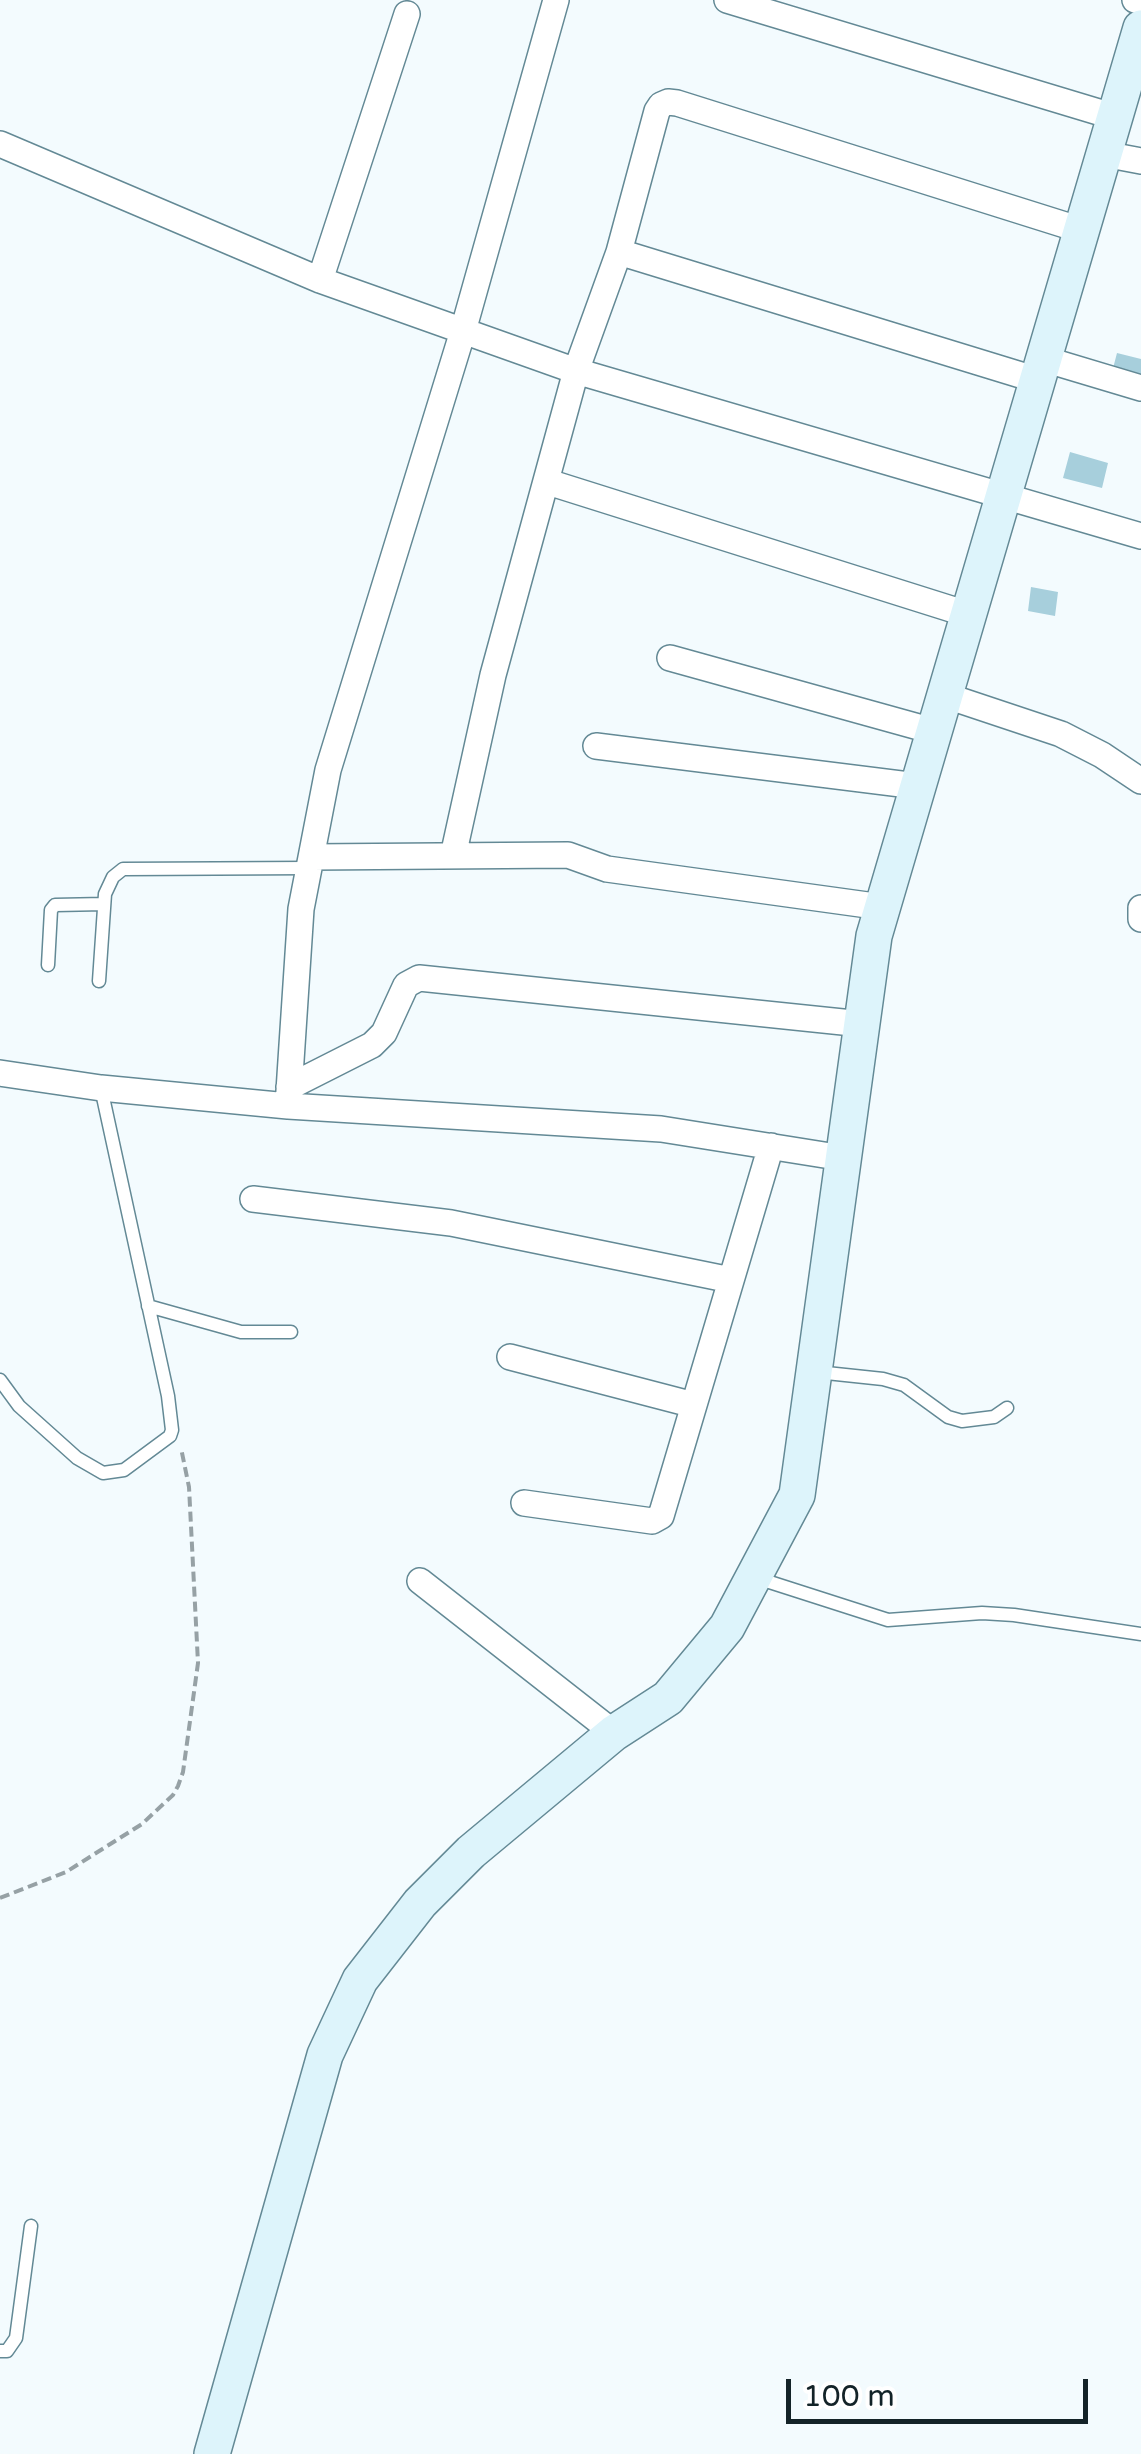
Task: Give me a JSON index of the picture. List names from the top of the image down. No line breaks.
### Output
{"scale_bar":"100 m"}
